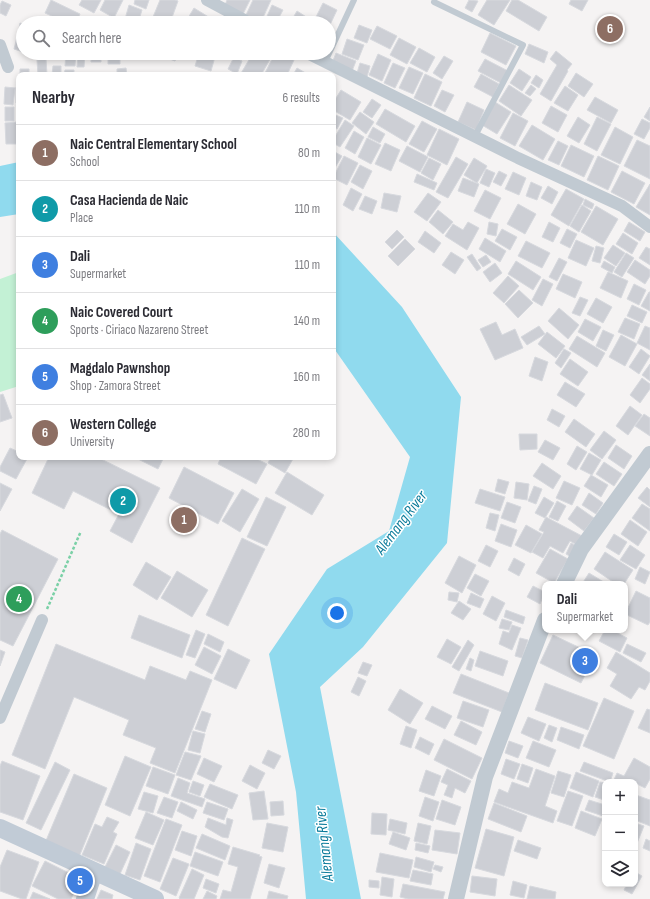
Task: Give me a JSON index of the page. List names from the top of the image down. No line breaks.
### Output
{"water":["Alemang River"],"page":{"pins":["6","2","1","4","3","5"],"search":"Search here","heading":["Nearby","6 results"],"list":[{"mark":"1","name":"Naic Central Elementary School","note":"School","value":"80 m"},{"mark":"2","name":"Casa Hacienda de Naic","note":"Place","value":"110 m"},{"mark":"3","name":"Dali","note":"Supermarket","value":"110 m"},{"mark":"4","name":"Naic Covered Court","note":"Sports · Ciriaco Nazareno Street","value":"140 m"},{"mark":"5","name":"Magdalo Pawnshop","note":"Shop · Zamora Street","value":"160 m"},{"mark":"6","name":"Western College","note":"University","value":"280 m"}],"popup":["Dali","Supermarket"],"map_buttons":["+","−"]}}
